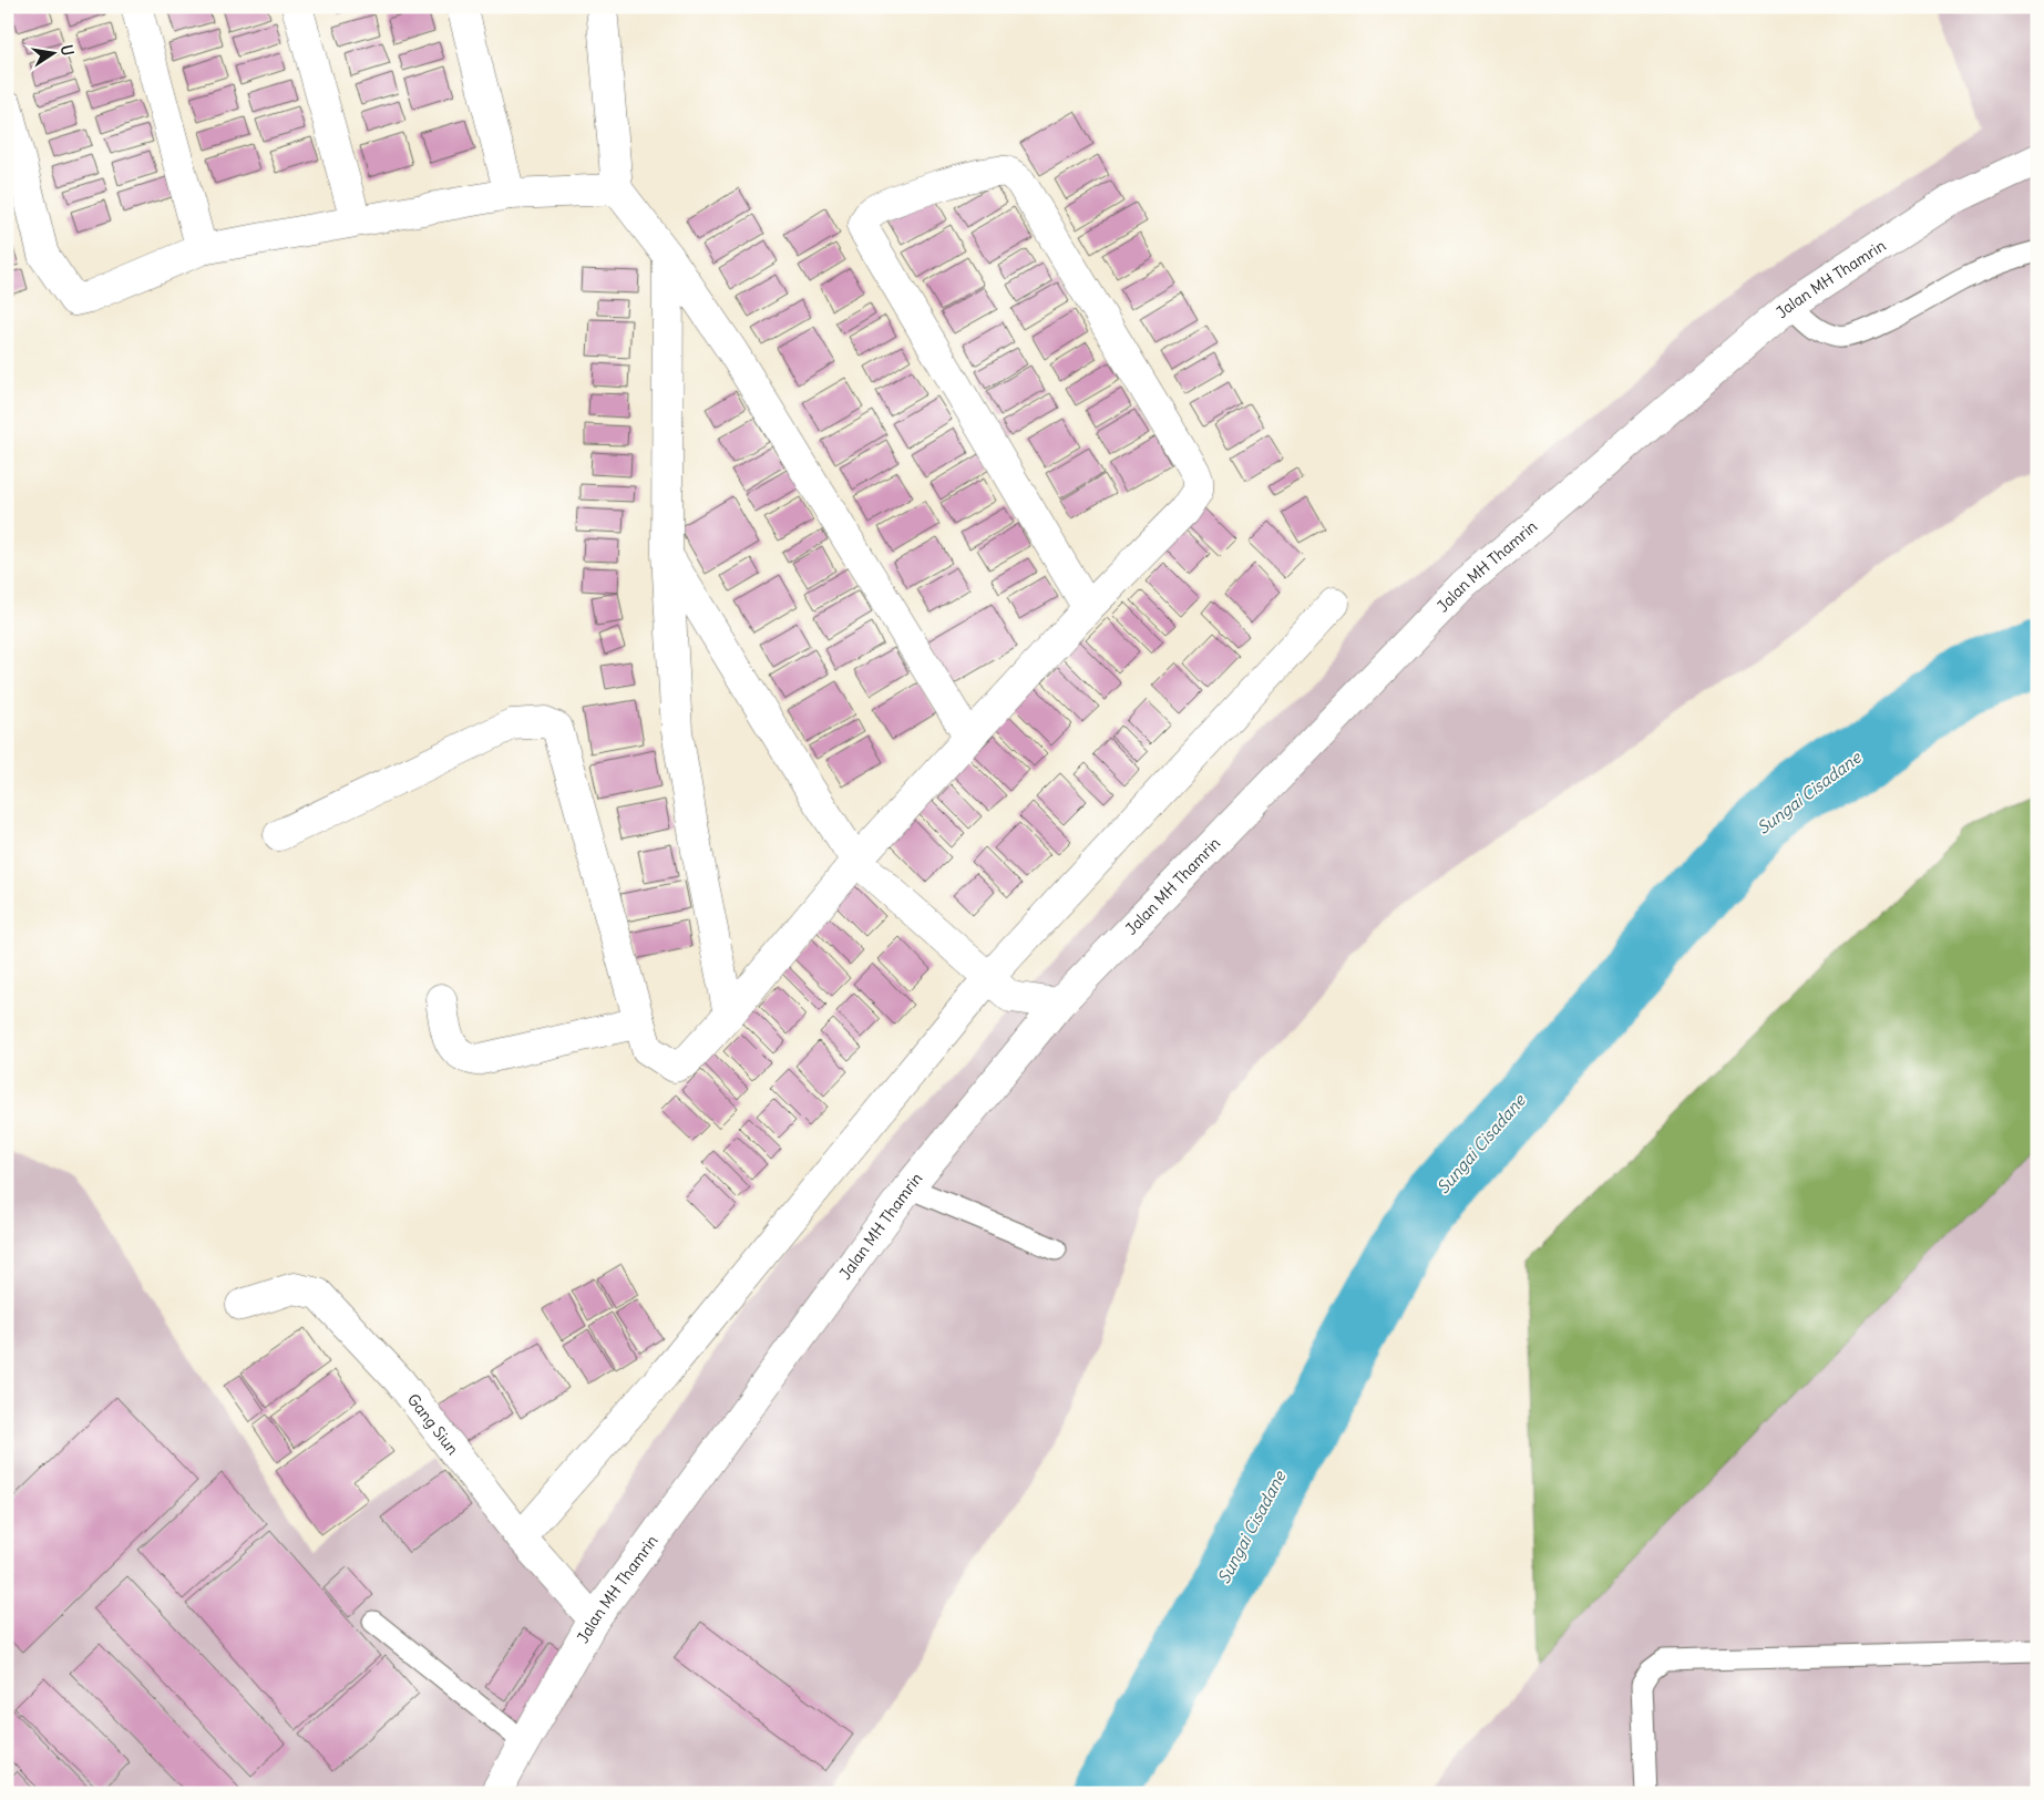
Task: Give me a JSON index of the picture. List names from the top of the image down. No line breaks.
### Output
{"streets":{"street":["Jalan MH Thamrin","Gang Siun"]},"crossings":[["Jalan MH Thamrin","Gang Siun"]],"water":["Sungai Cisadane"],"north":"right"}
